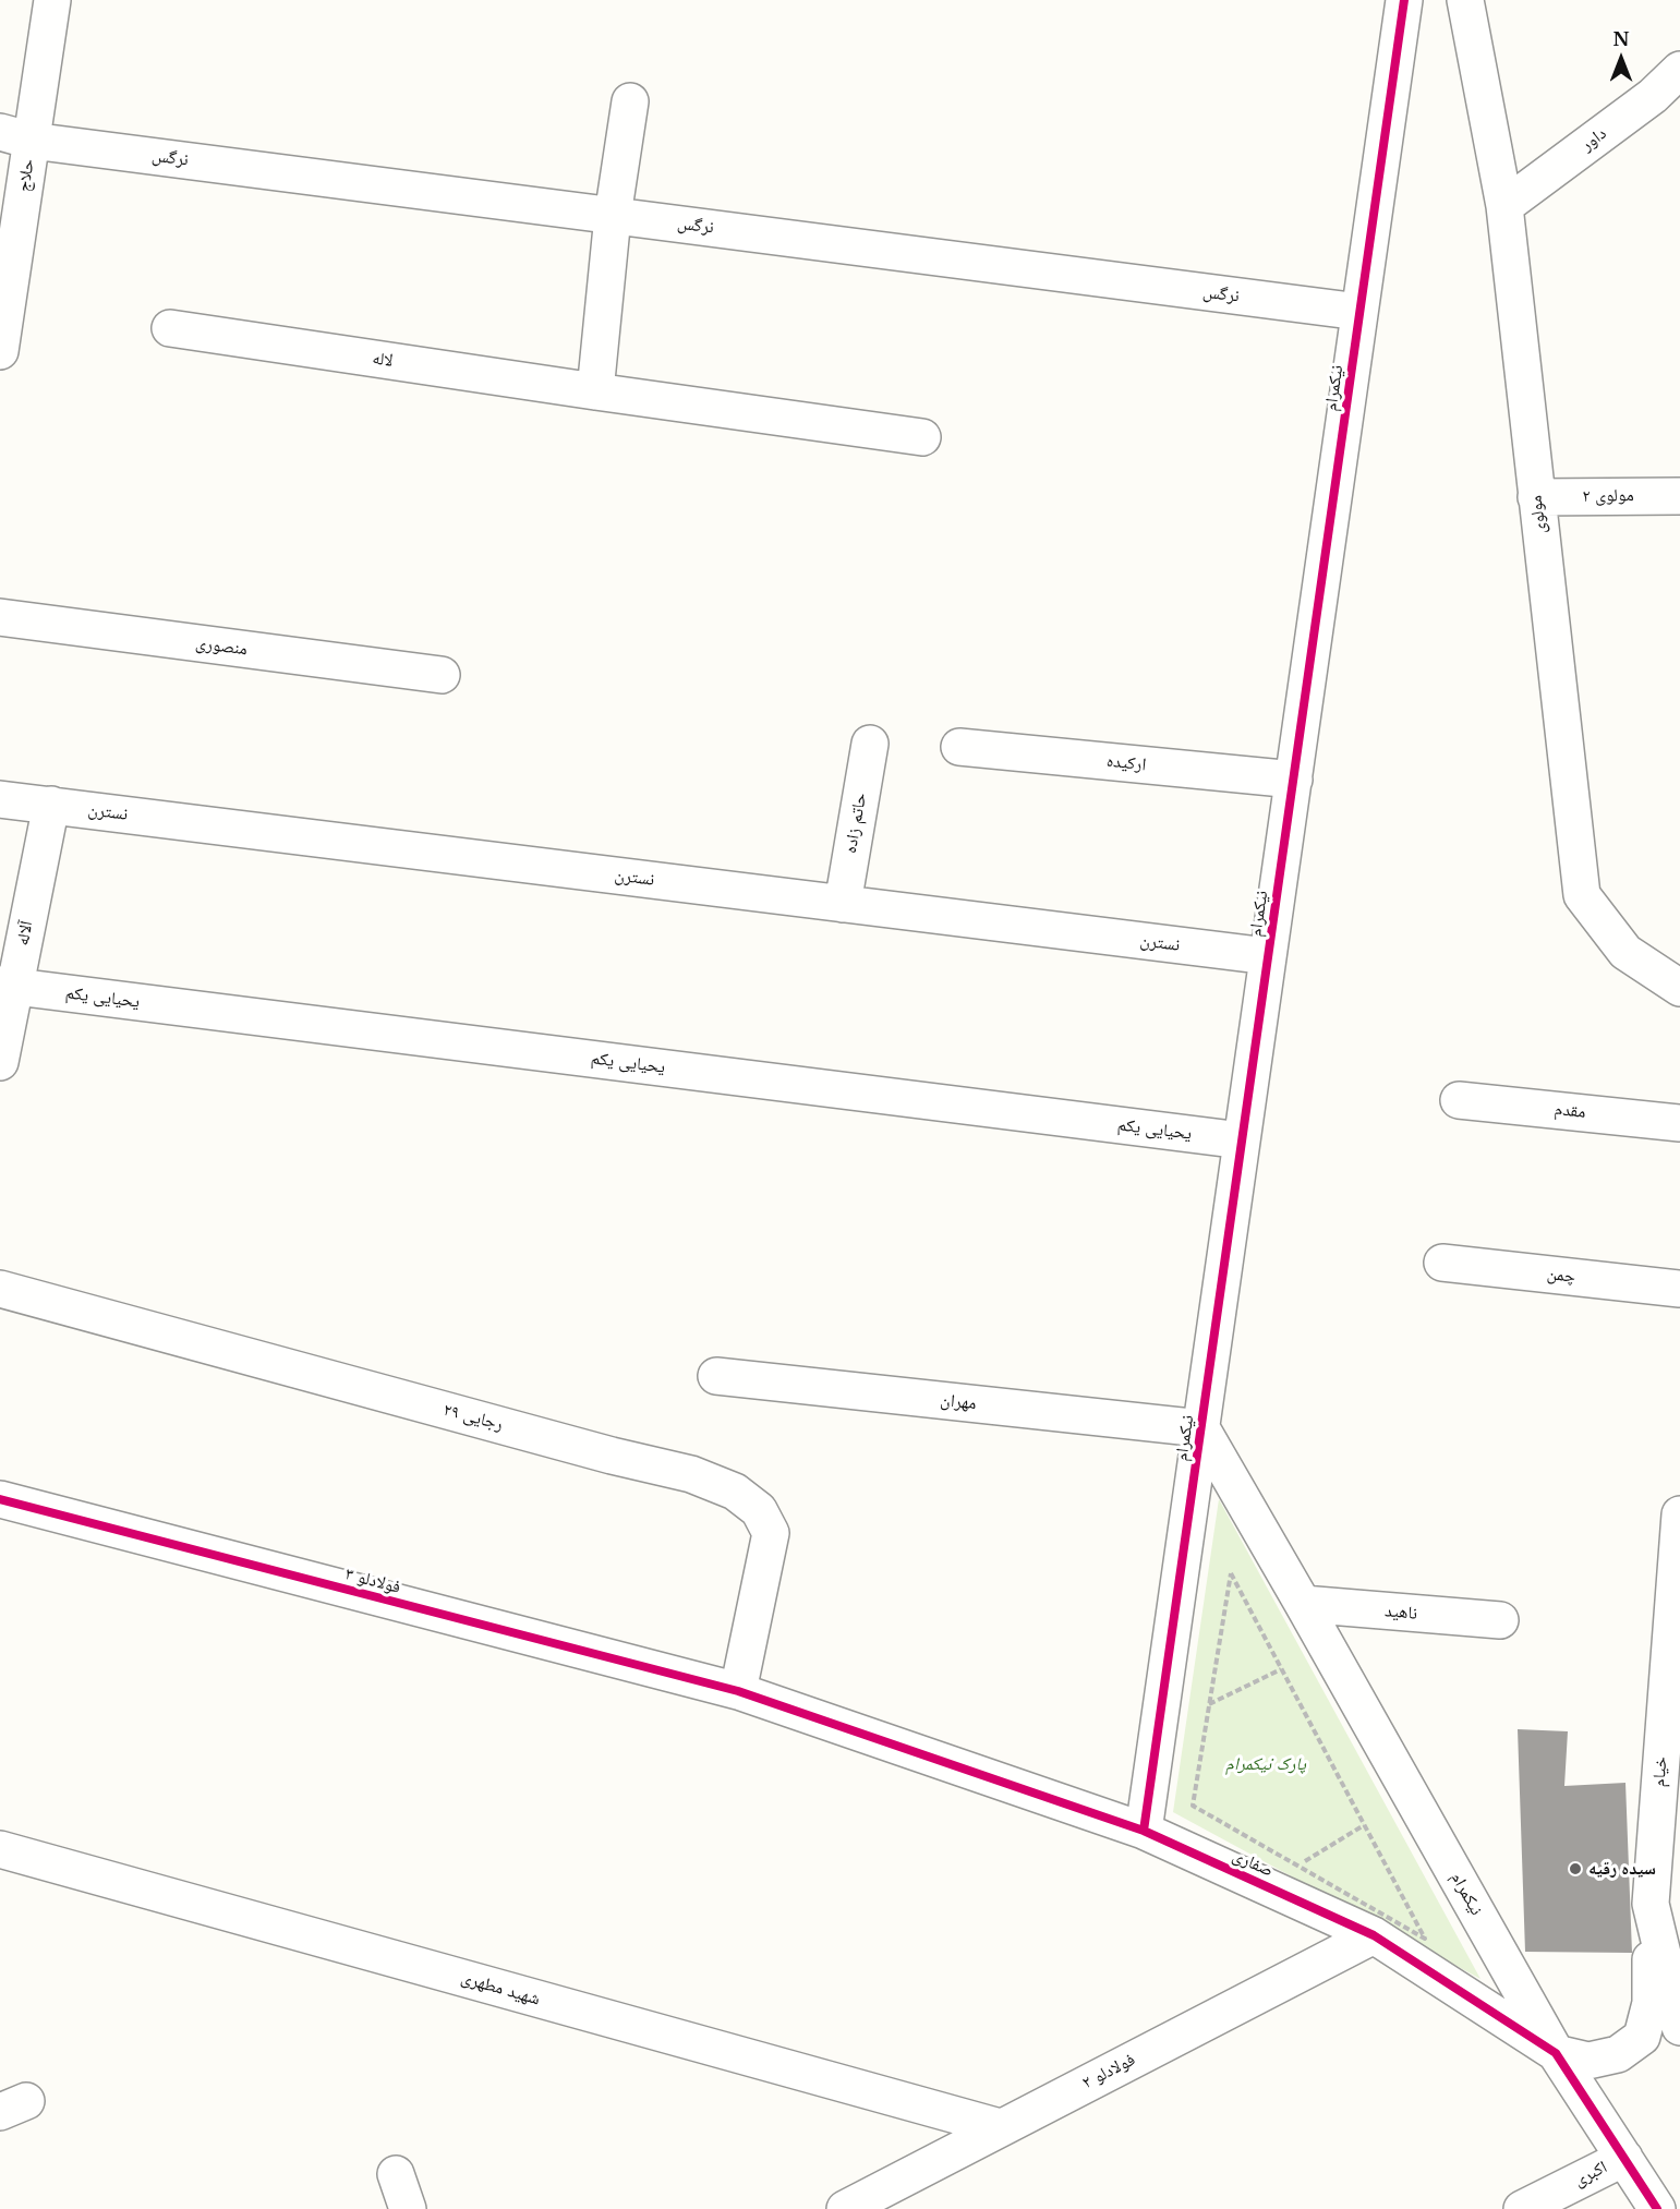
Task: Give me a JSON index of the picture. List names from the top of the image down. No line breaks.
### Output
{"streets":{"street":["داور","نرگس","حلاج","لاله","نیکمرام","مولوی ۲","مولوی","منصوری","ارکیده","نسترن","حاتم زاده","آلاله","یحیایی یکم","مقدم","چمن","مهران","رجایی ۲۹","فولادلو ۳","ناهید","خیام","صفاری","شهید مطهری","فولادلو ۲","اکبری"]},"crossings":[["داور","مولوی"],["نرگس","حلاج"],["نرگس","نیکمرام"],["نیکمرام","ارکیده"],["نیکمرام","نسترن"],["نیکمرام","یحیایی یکم"],["نیکمرام","مهران"],["نیکمرام","ناهید"],["نیکمرام","صفاری"],["مولوی ۲","مولوی"],["نسترن","حاتم زاده"],["نسترن","آلاله"],["آلاله","یحیایی یکم"],["رجایی ۲۹","فولادلو ۳"],["رجایی ۲۹","صفاری"],["فولادلو ۳","صفاری"],["صفاری","فولادلو ۲"],["صفاری","اکبری"],["شهید مطهری","فولادلو ۲"]],"parks":["پارک نیکمرام"],"places":["سیده رقیه"],"north":"top"}
